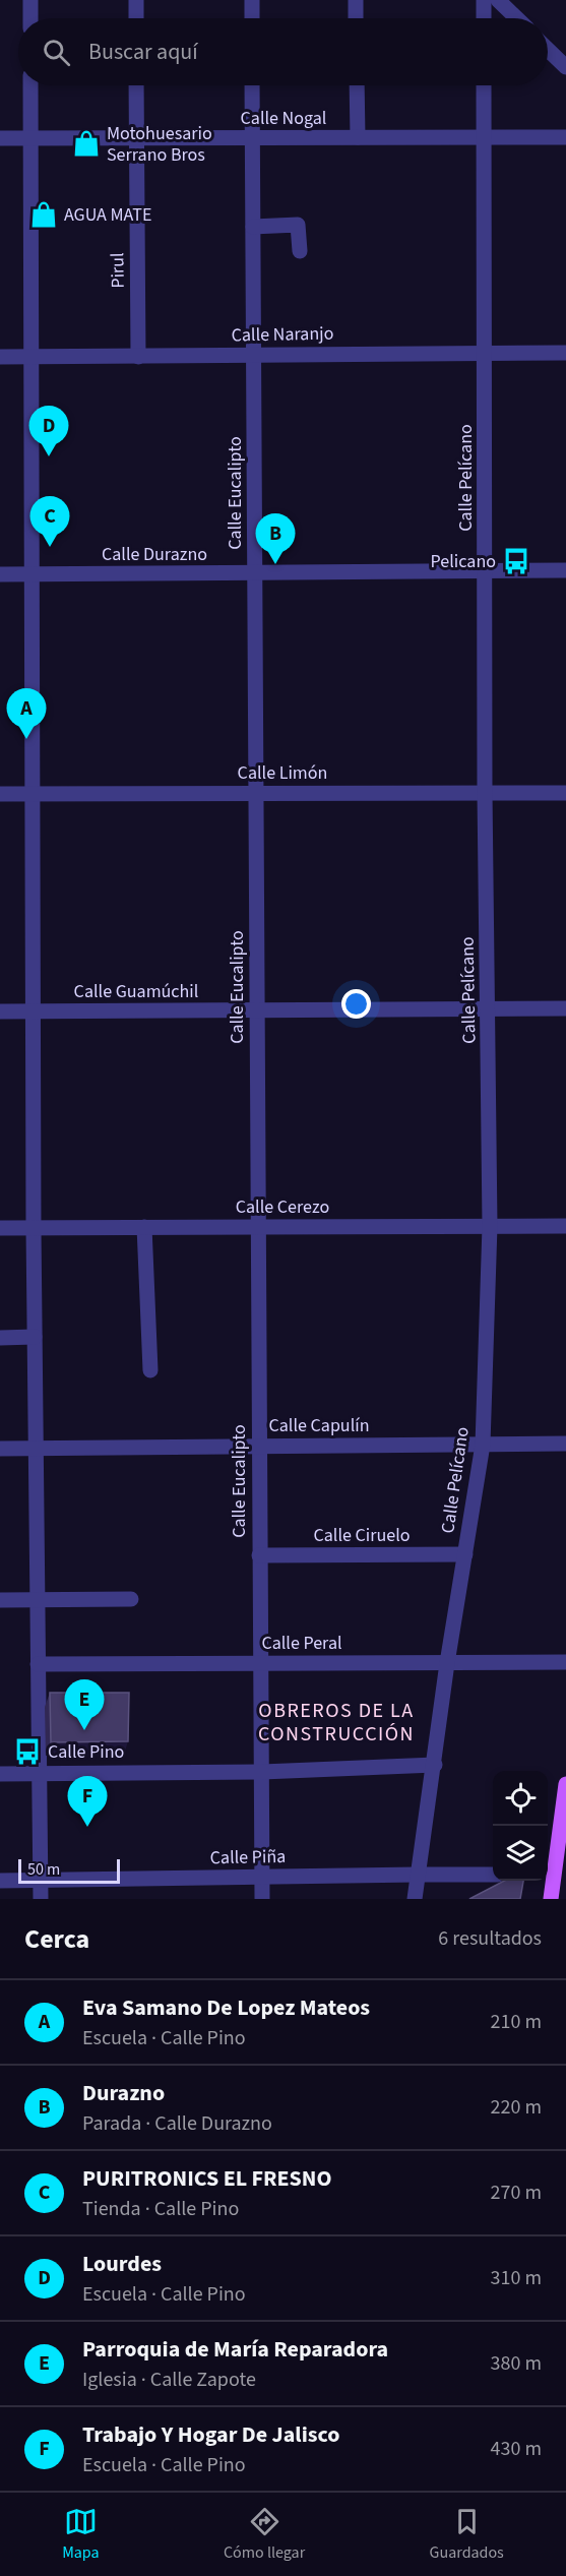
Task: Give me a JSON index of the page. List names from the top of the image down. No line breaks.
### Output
{"streets":{"street":["Calle Nogal","Pirul","Calle Naranjo","Calle Pelícano","Calle Eucalipto","Calle Durazno","Calle Limón","Calle Guamúchil","Calle Cerezo","Calle Capulín","Calle Ciruelo","Calle Peral","Calle Piña"]},"crossings":[["Calle Nogal","Pirul"],["Calle Nogal","Calle Pelícano"],["Calle Nogal","Calle Eucalipto"],["Pirul","Calle Naranjo"],["Calle Naranjo","Calle Pelícano"],["Calle Naranjo","Calle Eucalipto"],["Calle Pelícano","Calle Durazno"],["Calle Pelícano","Calle Limón"],["Calle Pelícano","Calle Guamúchil"],["Calle Pelícano","Calle Cerezo"],["Calle Pelícano","Calle Capulín"],["Calle Pelícano","Calle Ciruelo"],["Calle Pelícano","Calle Peral"],["Calle Pelícano","Calle Piña"],["Calle Eucalipto","Calle Durazno"],["Calle Eucalipto","Calle Limón"],["Calle Eucalipto","Calle Guamúchil"],["Calle Eucalipto","Calle Cerezo"],["Calle Eucalipto","Calle Capulín"],["Calle Eucalipto","Calle Ciruelo"],["Calle Eucalipto","Calle Peral"],["Calle Eucalipto","Calle Piña"]],"districts":["OBREROS DE LA CONSTRUCCIÓN"],"places":{"shop":["Motohuesario Serrano Bros","AGUA MATE"],"bus stop":["Pelicano","Calle Pino"]},"scale_bar":"50 m","page":{"search":"Buscar aquí","pins":["D","C","B","A","E","F"],"scale":"50 m","heading":["Cerca","6 resultados"],"list":[{"mark":"A","name":"Eva Samano De Lopez Mateos","note":"Escuela · Calle Pino","value":"210 m"},{"mark":"B","name":"Durazno","note":"Parada · Calle Durazno","value":"220 m"},{"mark":"C","name":"PURITRONICS EL FRESNO","note":"Tienda · Calle Pino","value":"270 m"},{"mark":"D","name":"Lourdes","note":"Escuela · Calle Pino","value":"310 m"},{"mark":"E","name":"Parroquia de María Reparadora","note":"Iglesia · Calle Zapote","value":"380 m"},{"mark":"F","name":"Trabajo Y Hogar De Jalisco","note":"Escuela · Calle Pino","value":"430 m"}],"nav":["Mapa","Cómo llegar","Guardados"]}}
